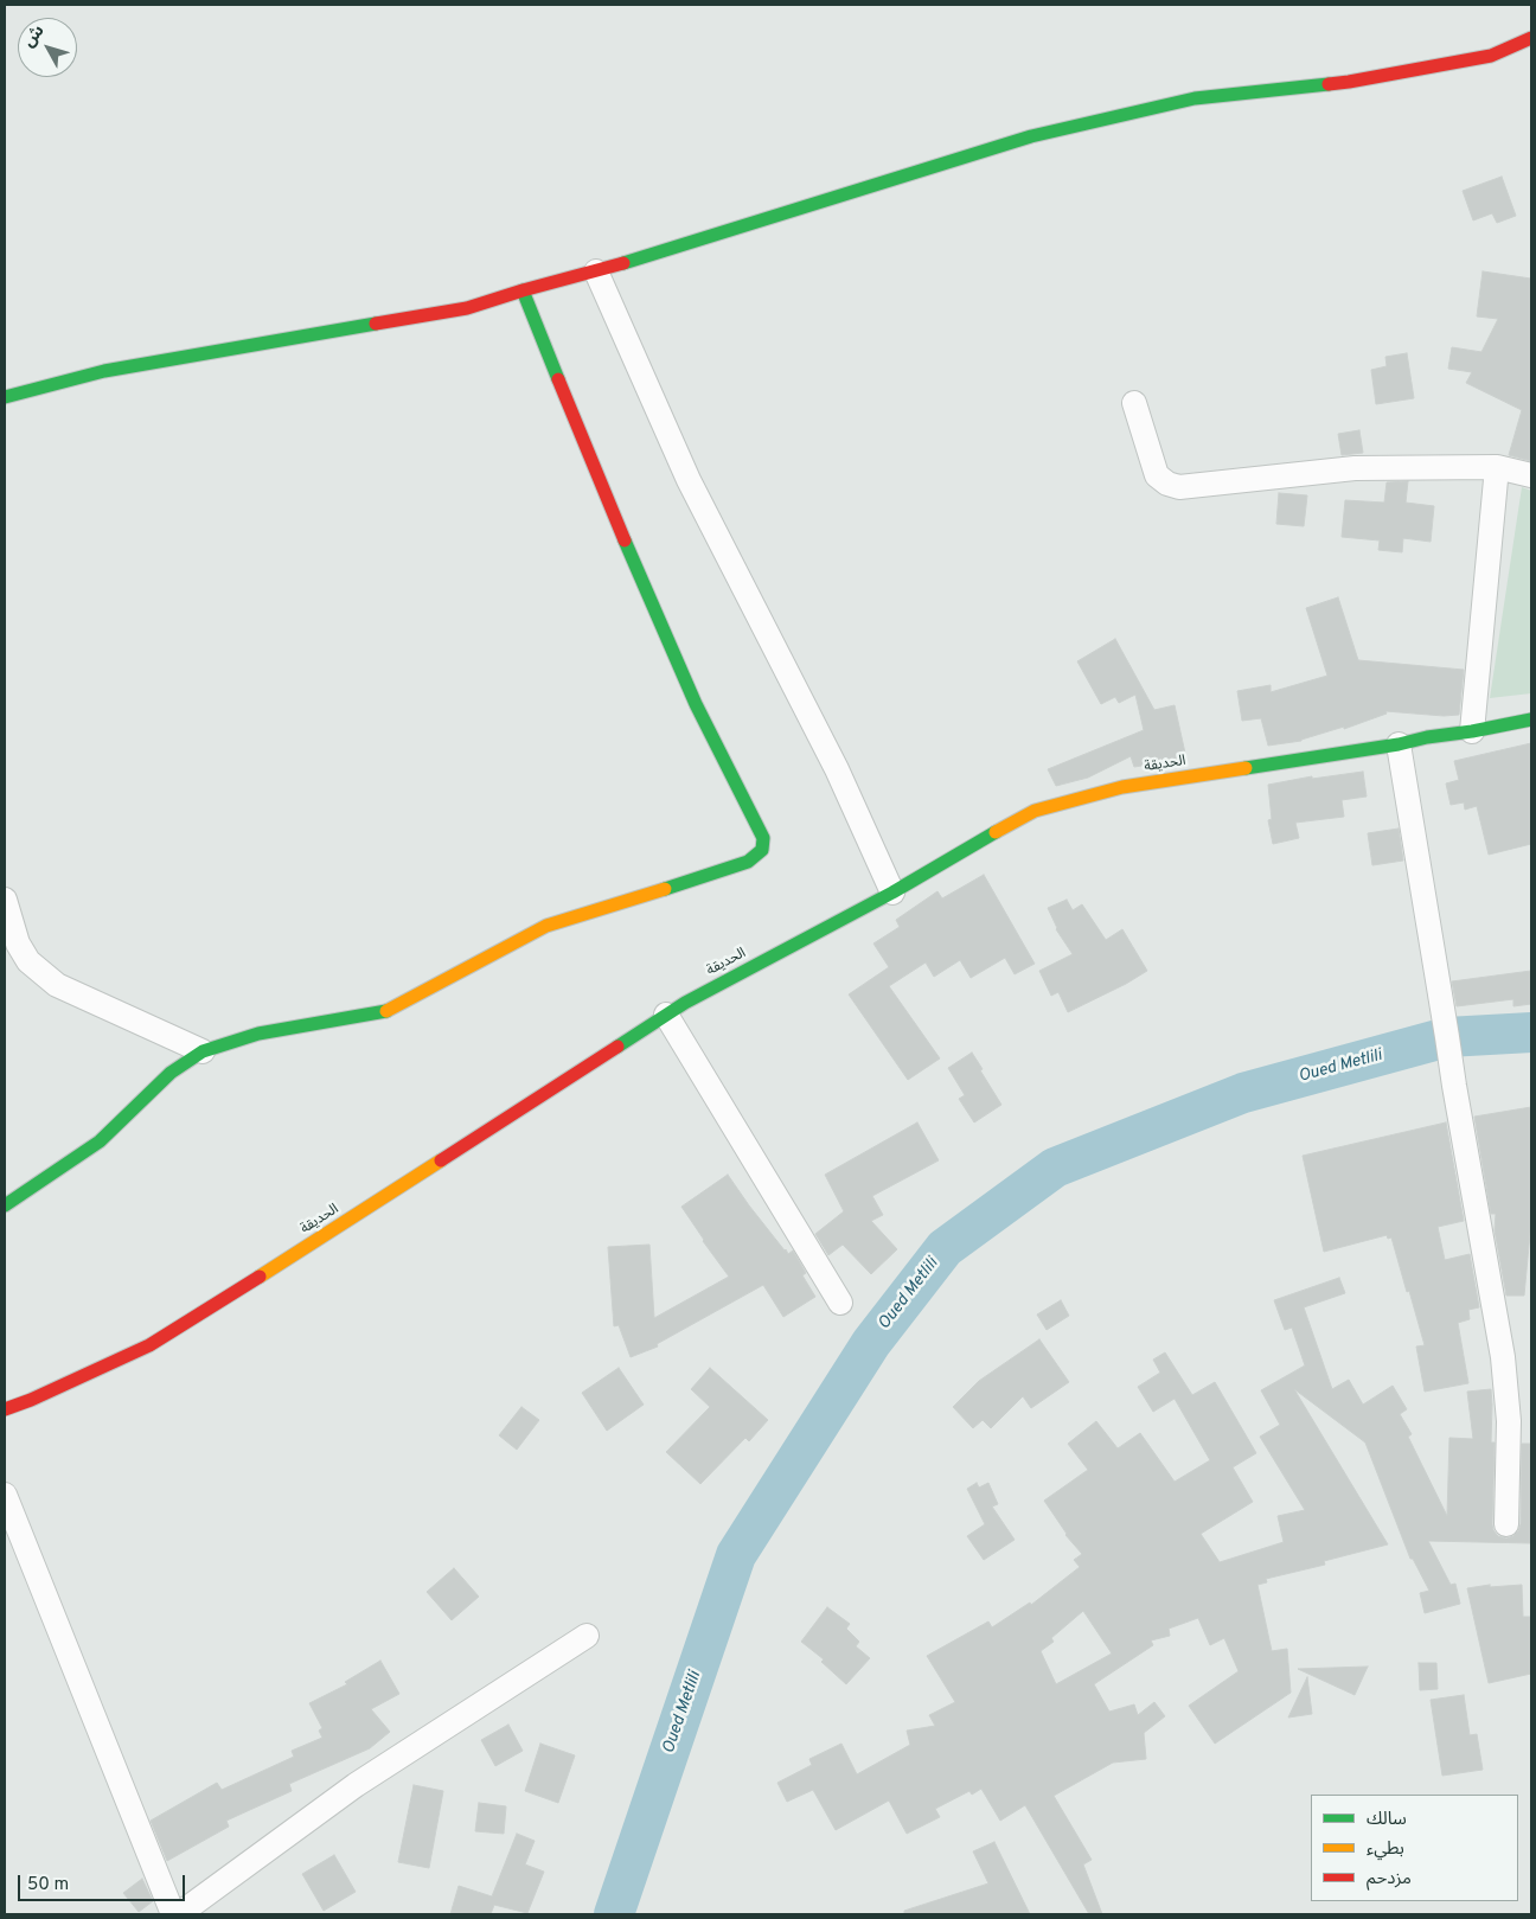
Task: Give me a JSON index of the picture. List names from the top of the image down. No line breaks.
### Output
{"streets":{"street":["الحديقة"]},"water":["Oued Metlili"],"legend":["سالك","بطيء","مزدحم"],"scale_bar":"50 m","north":"top left"}
